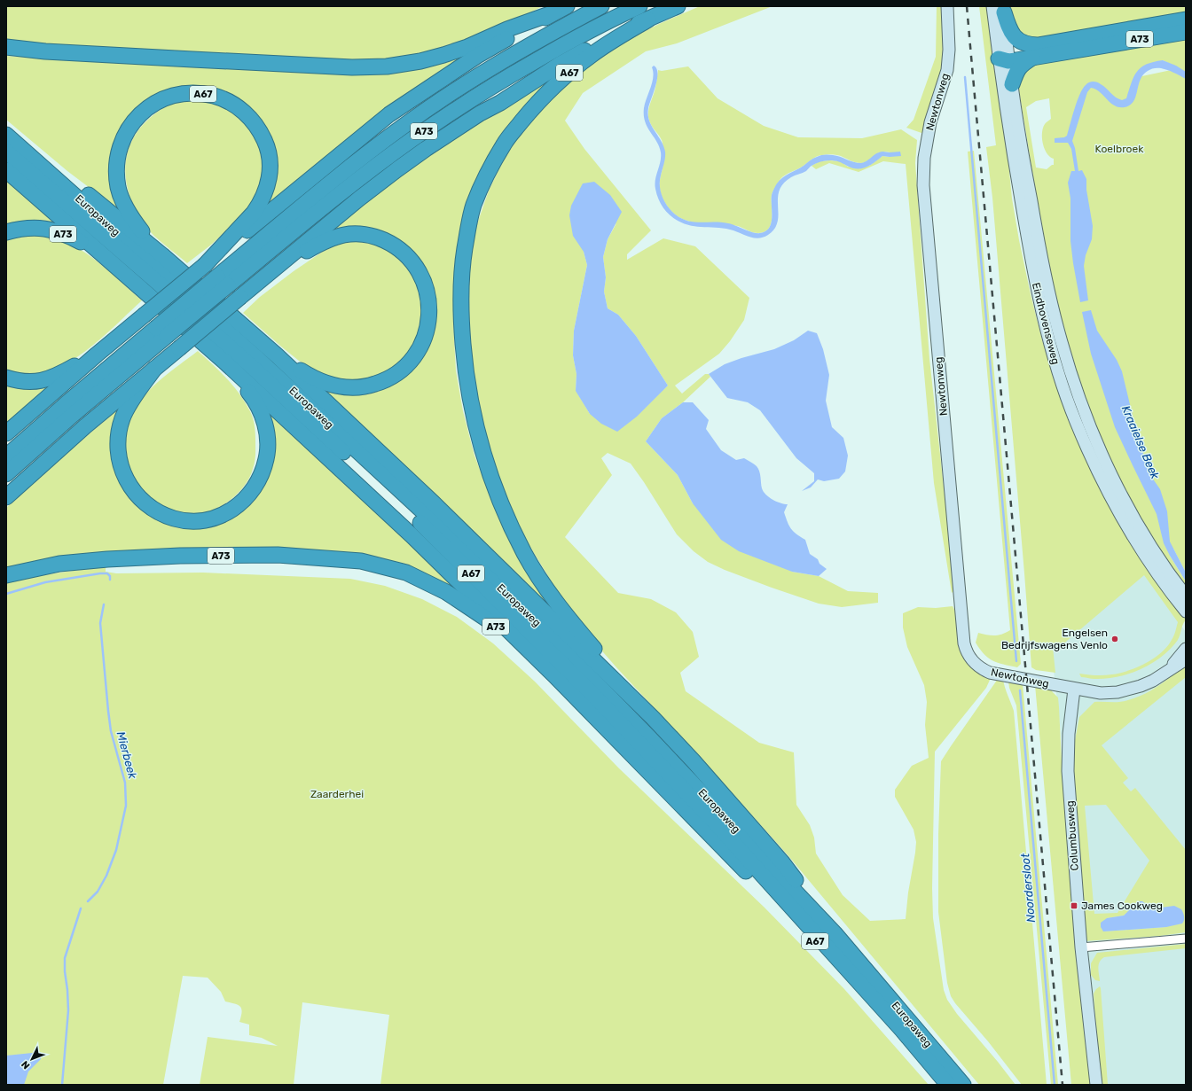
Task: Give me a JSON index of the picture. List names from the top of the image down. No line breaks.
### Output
{"streets":{"highway":["A73","A67","Europaweg"],"street":["Newtonweg","Eindhovenseweg","Columbusweg"]},"crossings":[["A73","A67"],["A73","Eindhovenseweg"],["A67","Europaweg"],["Newtonweg","Columbusweg"]],"water":["Kraaielse Beek","Mierbeek","Noordersloot"],"parks":["Koelbroek","Zaarderhei"],"places":{"other":["Engelsen Bedrijfswagens Venlo"],"transit":["James Cookweg"]},"north":"bottom left"}
